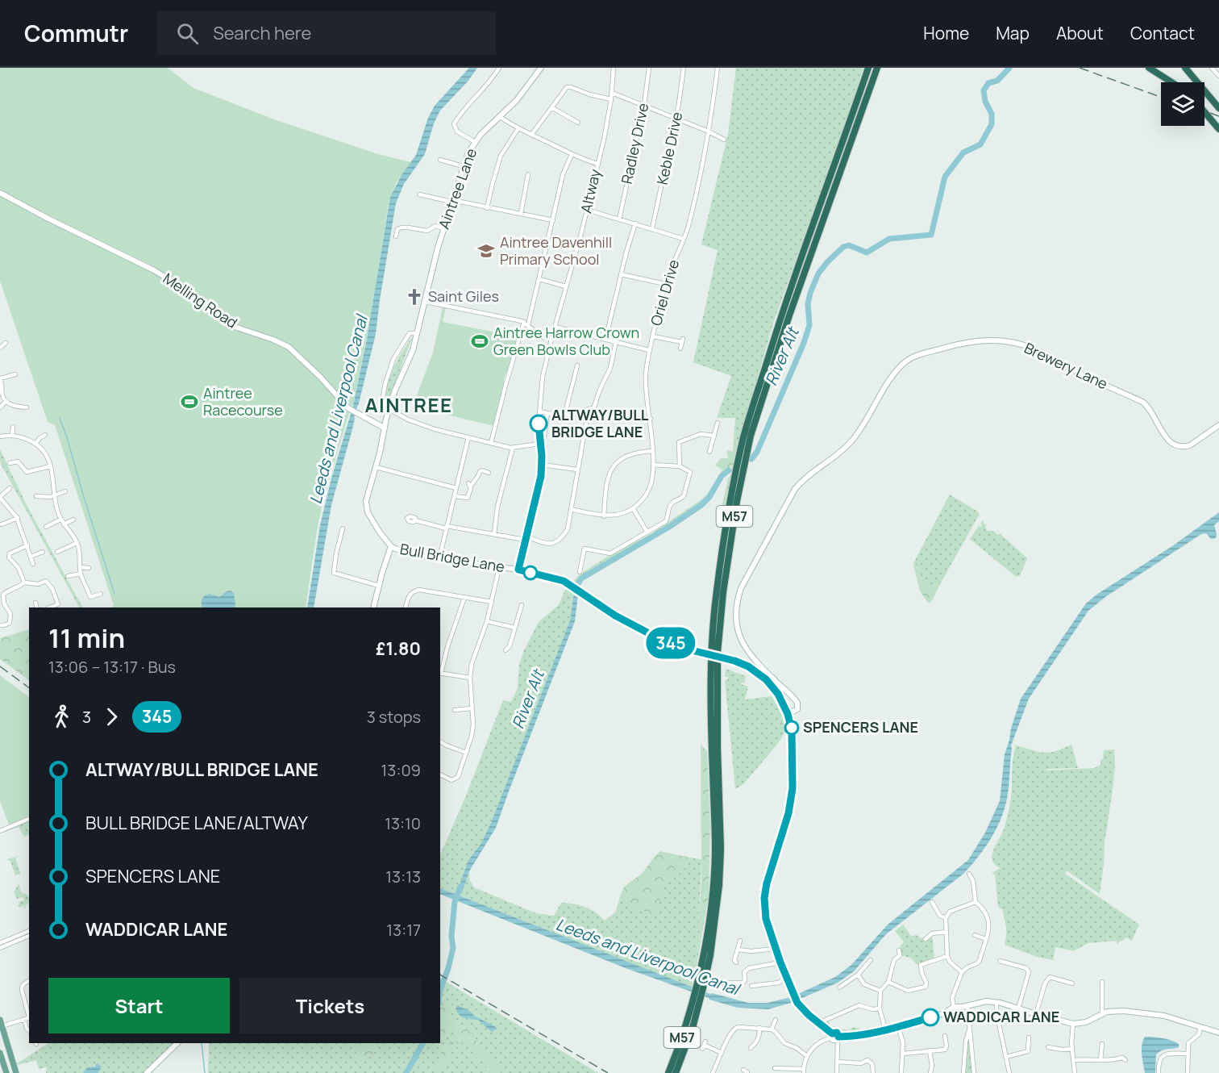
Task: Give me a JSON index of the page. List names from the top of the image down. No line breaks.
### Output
{"streets":{"highway":["M57"],"street":["Radley Drive","Keble Drive","Aintree Lane","Altway","Oriel Drive","Melling Road","Brewery Lane","Bull Bridge Lane"]},"crossings":[["Aintree Lane","Melling Road"],["Aintree Lane","Bull Bridge Lane"],["Altway","Bull Bridge Lane"],["Brewery Lane","Bull Bridge Lane"]],"districts":["AINTREE"],"water":["River Alt","Leeds and Liverpool Canal"],"places":{"school or university":["Aintree Davenhill Primary School"],"church":["Saint Giles"],"sports":["Aintree Harrow Crown Green Bowls Club","Aintree Racecourse"],"other":["ALTWAY/BULL BRIDGE LANE","SPENCERS LANE","WADDICAR LANE"]},"lines":["bus line 345"],"page":{"header":"Commutr","search":"Search here","nav":["Home","Map","About","Contact"],"on_map":"345","heading":["11 min","13:06 – 13:17 · Bus","£1.80"],"legs":["3","345","3 stops"],"list":[{"name":"ALTWAY/BULL BRIDGE LANE","value":"13:09"},{"name":"BULL BRIDGE LANE/ALTWAY","value":"13:10"},{"name":"SPENCERS LANE","value":"13:13"},{"name":"WADDICAR LANE","value":"13:17"}],"buttons":["Start","Tickets"]}}
